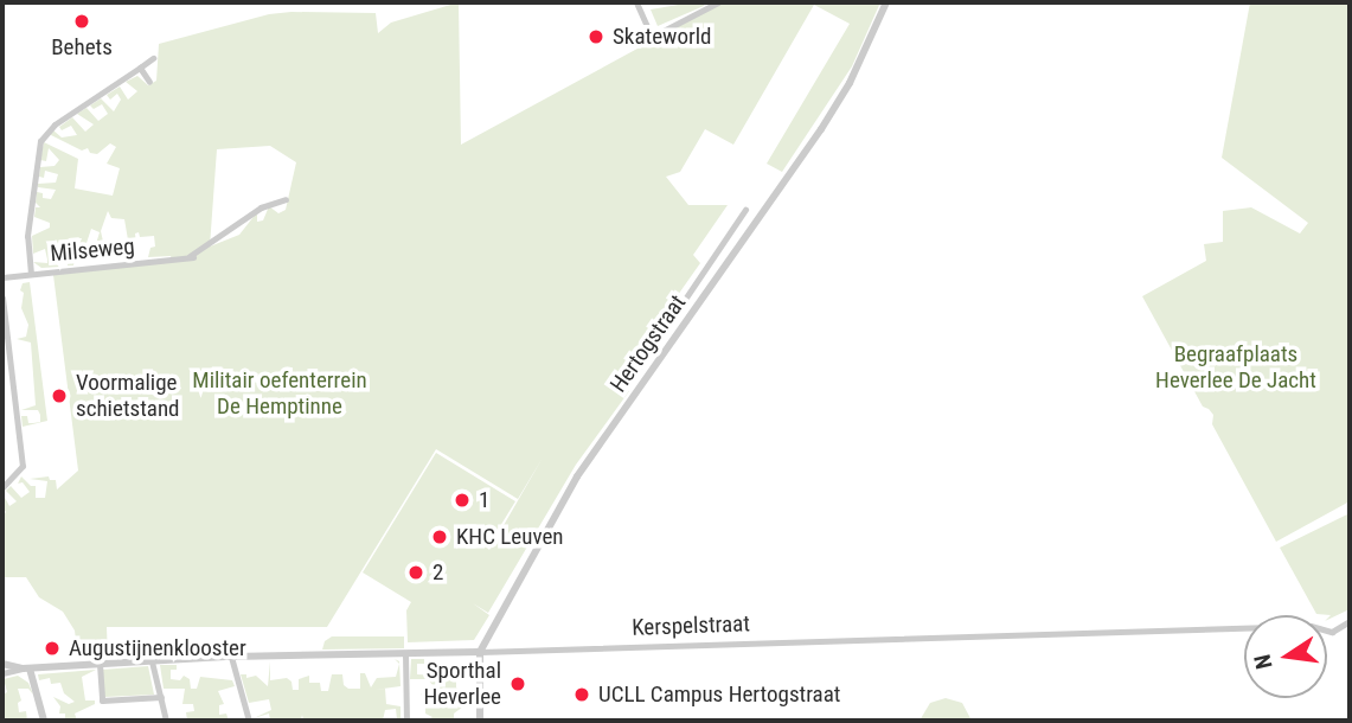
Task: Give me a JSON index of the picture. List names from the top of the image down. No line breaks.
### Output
{"streets":{"street":["Milseweg","Hertogstraat","Kerspelstraat"]},"crossings":[["Hertogstraat","Kerspelstraat"]],"parks":["Begraafplaats Heverlee De Jacht","Militair oefenterrein De Hemptinne"],"places":["Behets","Skateworld","Voormalige schietstand","1","KHC Leuven","2","Augustijnenklooster","Sporthal Heverlee","UCLL Campus Hertogstraat"],"north":"left"}
